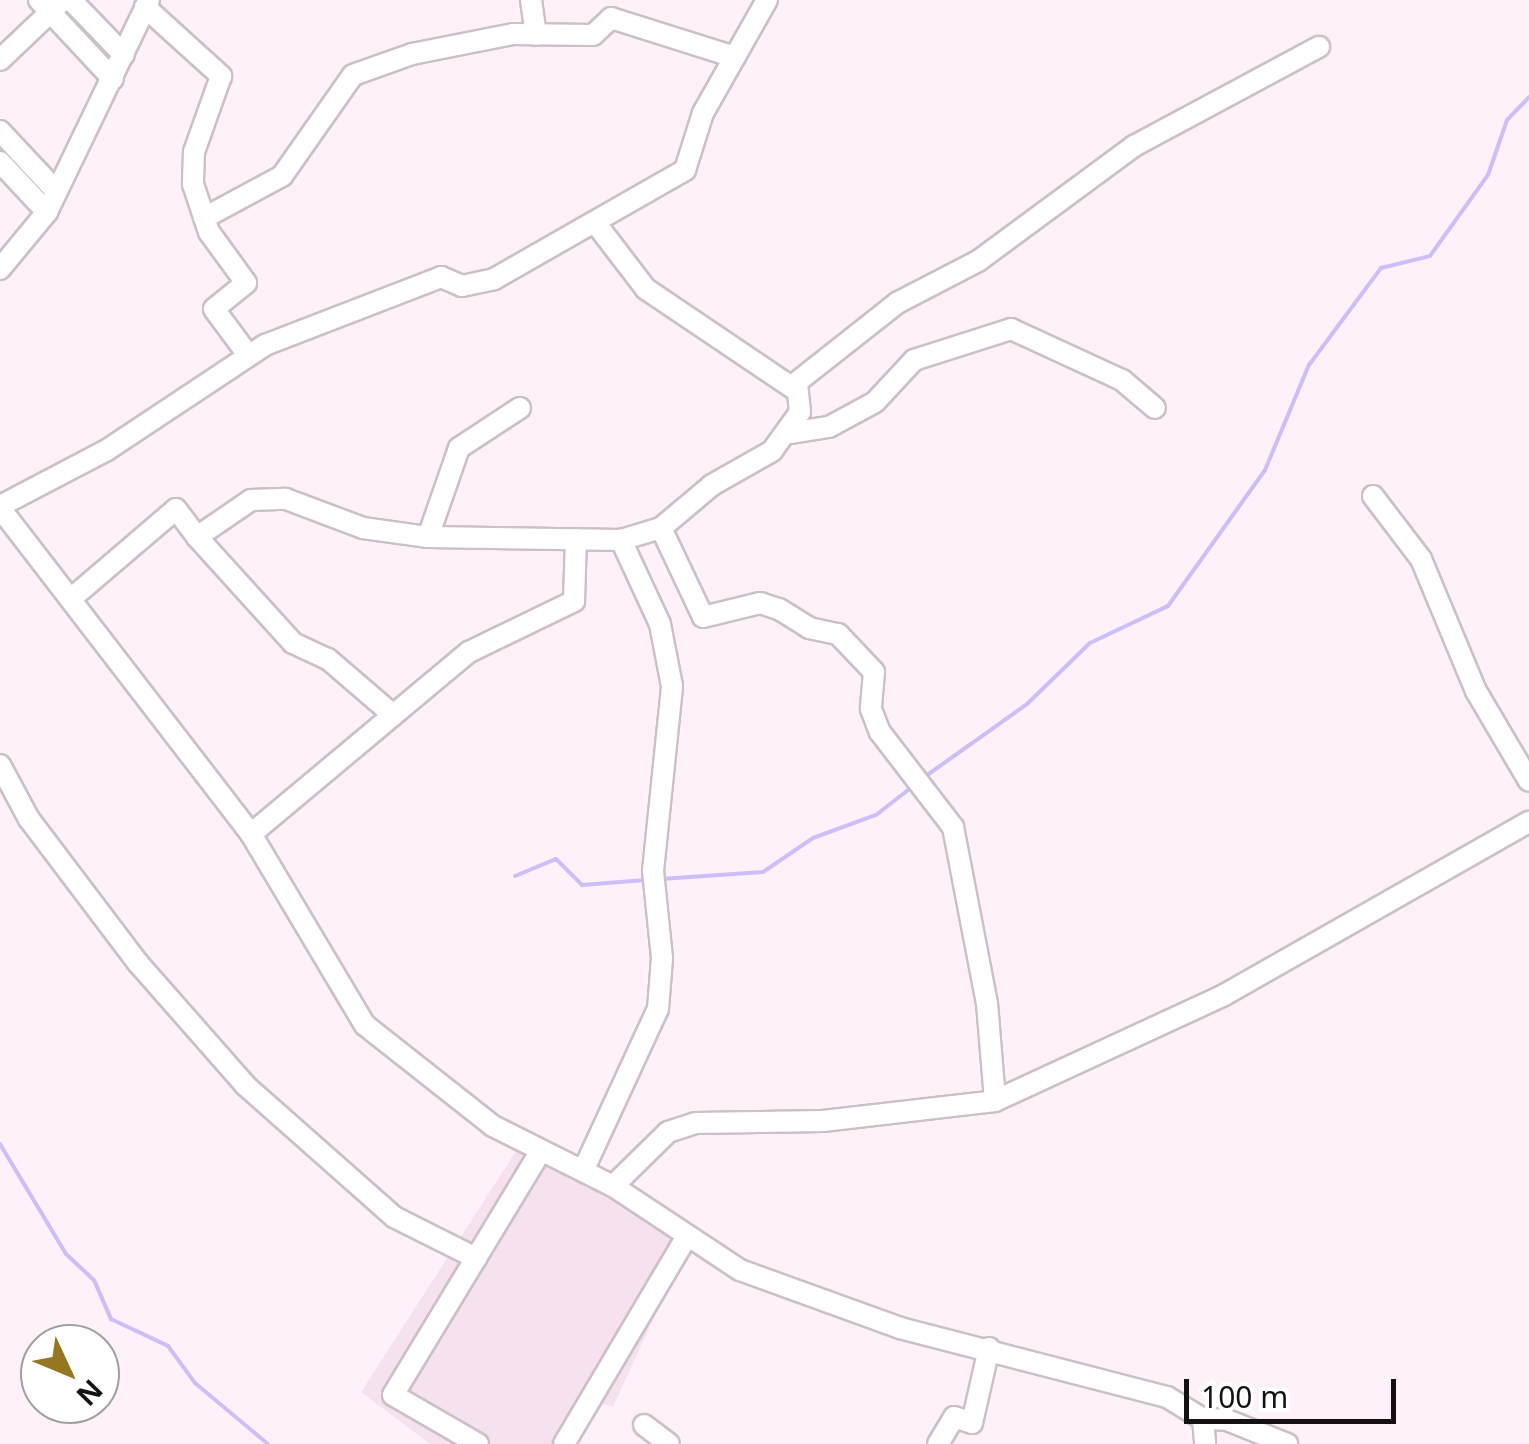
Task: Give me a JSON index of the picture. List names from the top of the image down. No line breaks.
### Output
{"scale_bar":"100 m","north":"bottom right"}
